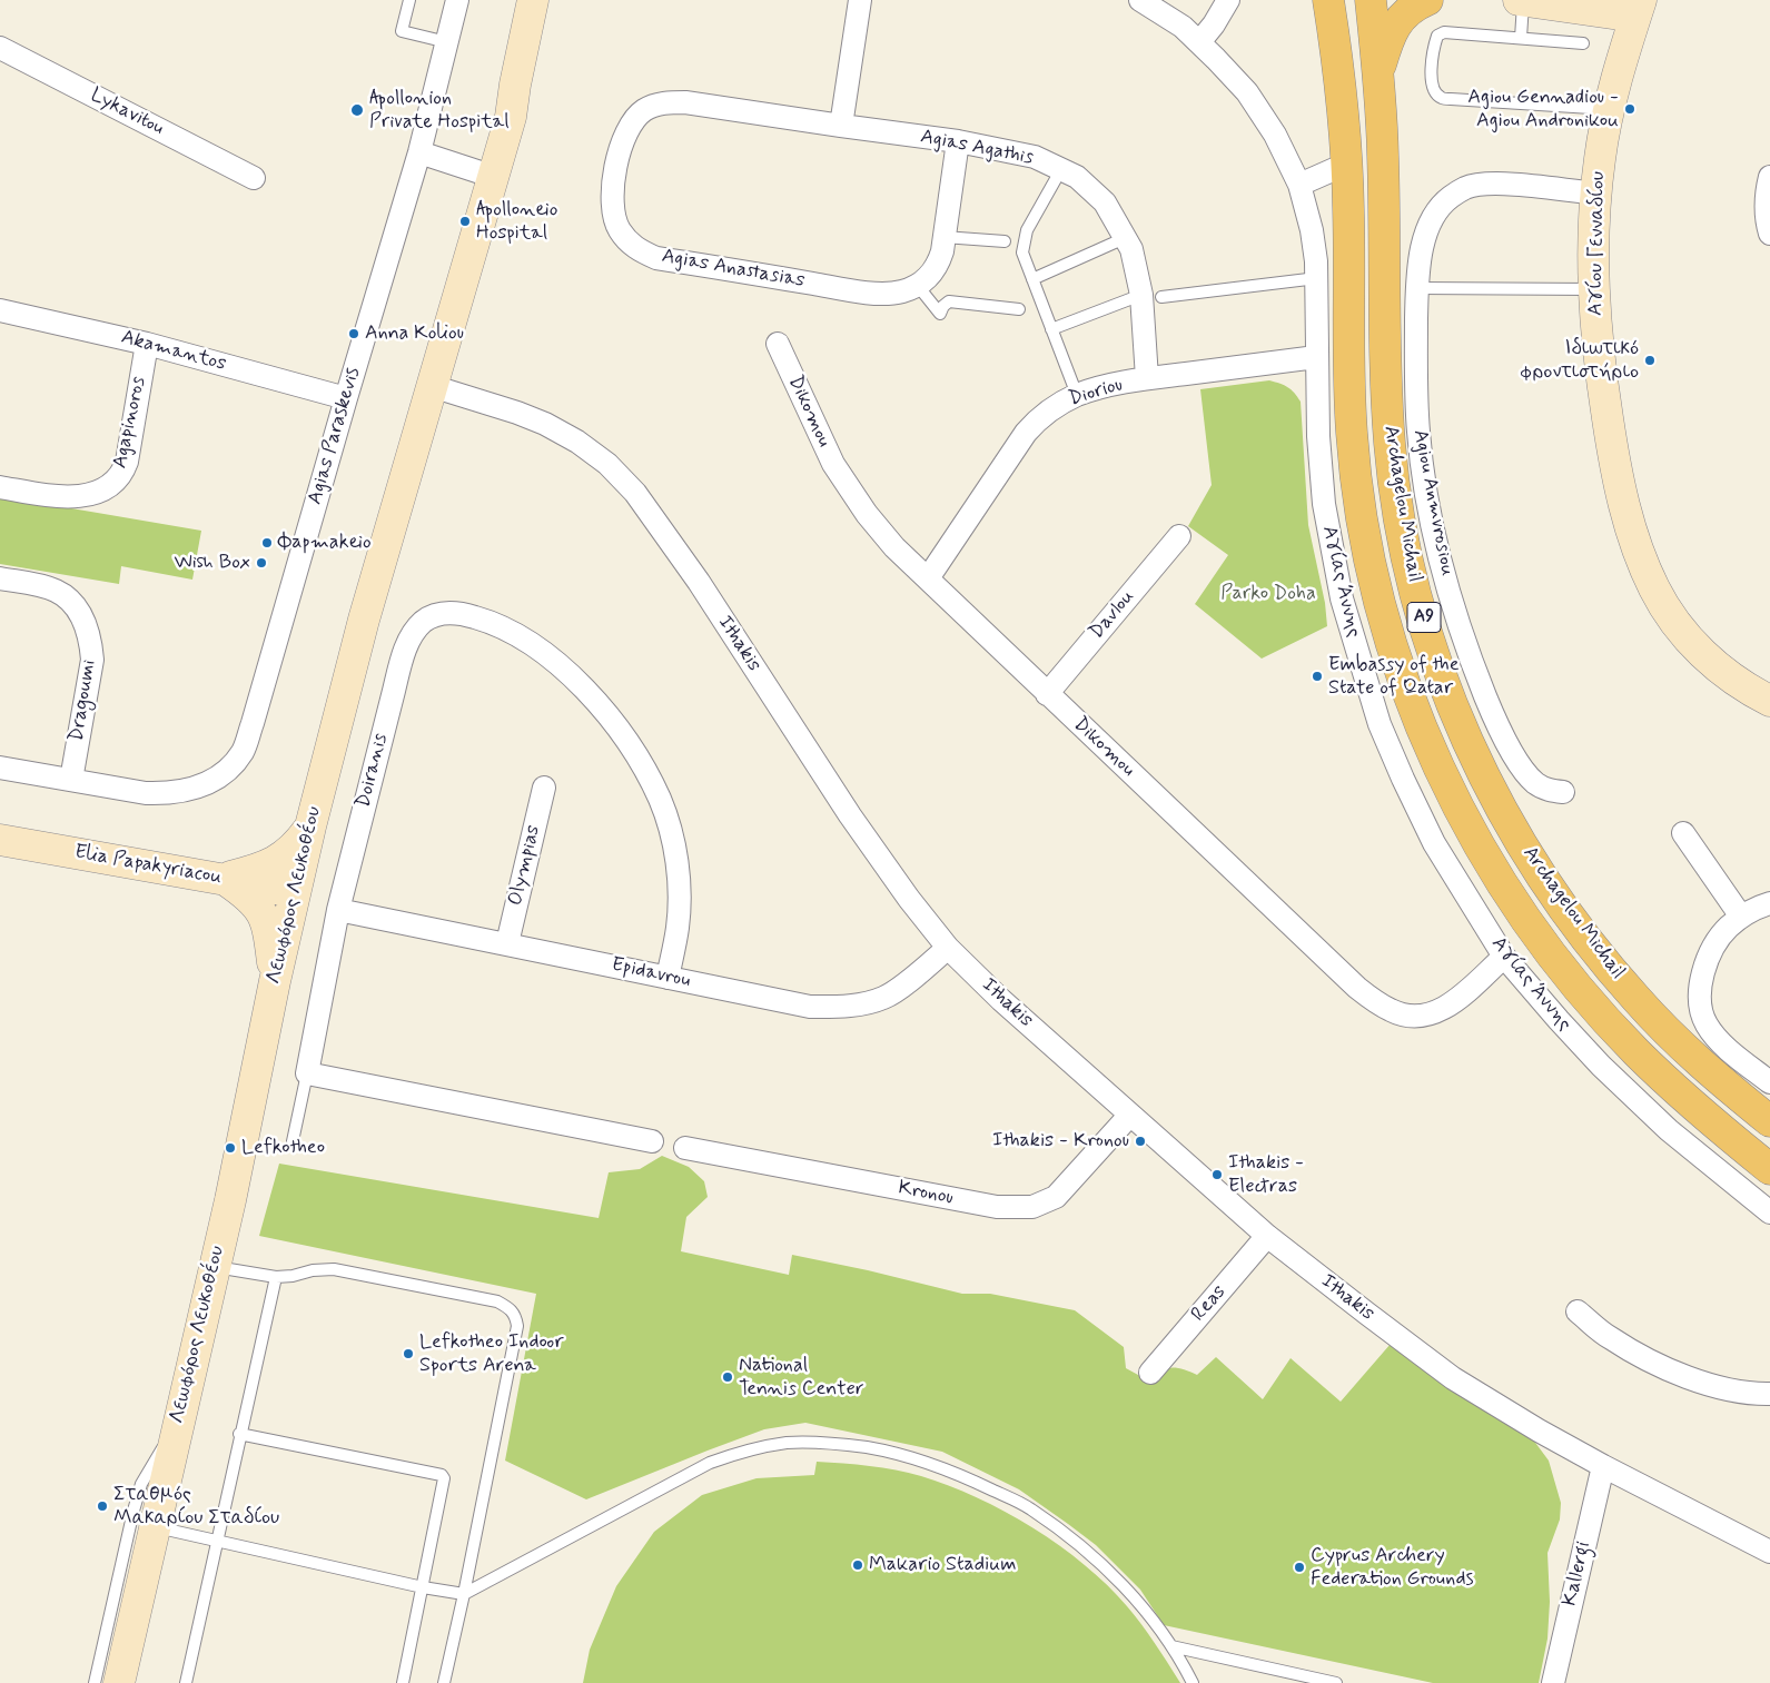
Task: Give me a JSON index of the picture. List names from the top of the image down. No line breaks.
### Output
{"streets":{"highway":["Archagelou Michail","A9"],"main road":["Αγίου Γενναδίου","Elia Papakyriacou","Λεωφόρος Λευκοθέου"],"street":["Lykavitou","Agias Agathis","Agias Anastasias","Akamantos","Dioriou","Dikomou","Agapinoros","Agias Paraskevis","Agiou Anmvrosiou","Αγίας Άννης","Davlou","Ithakis","Dragoumi","Doiranis","Olympias","Epidavrou","Kronou","Reas","Kallergi"]},"crossings":[["Agias Agathis","Agias Anastasias"],["Agias Agathis","Dioriou"],["Αγίου Γενναδίου","Agiou Anmvrosiou"],["Akamantos","Agapinoros"],["Akamantos","Agias Paraskevis"],["Dioriou","Dikomou"],["Dioriou","Αγίας Άννης"],["Dikomou","Αγίας Άννης"],["Dikomou","Davlou"],["Agias Paraskevis","Dragoumi"],["Ithakis","Λεωφόρος Λευκοθέου"],["Ithakis","Epidavrou"],["Ithakis","Kronou"],["Ithakis","Reas"],["Ithakis","Kallergi"],["Doiranis","Epidavrou"],["Elia Papakyriacou","Λεωφόρος Λευκοθέου"],["Olympias","Epidavrou"]],"parks":["Parko Doha"],"places":["Agiou Gennadiou - Agiou Andronikou","Apollonion Private Hospital","Apolloneio Hospital","Anna Koliou","Ιδιωτικό φροντιστήριο","Φapmakeio","Wish Box","Embassy of the State of Qatar","Ithakis - Kronou","Lefkotheo","Ithakis - Electras","Lefkotheo Indoor Sports Arena","National Tennis Center","Σταθμός Μακαρίου Σταδίου","Makario Stadium","Cyprus Archery Federation Grounds"]}
